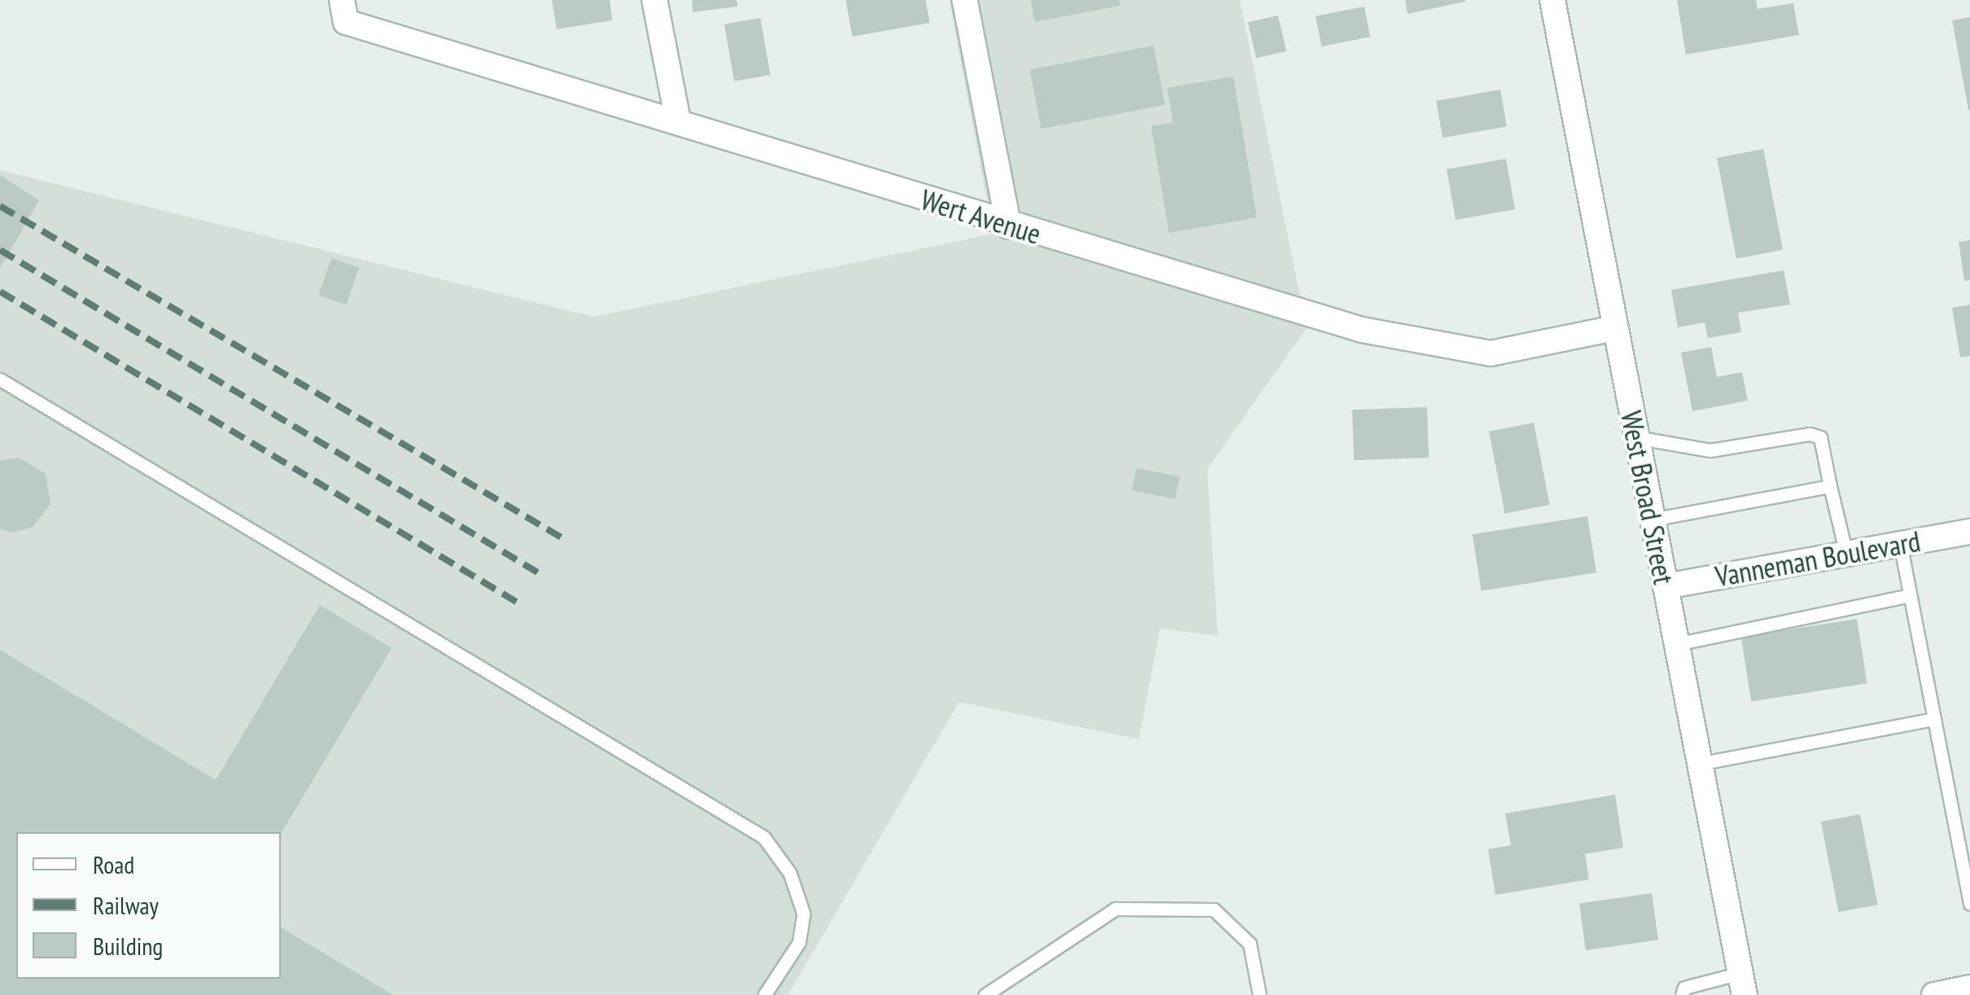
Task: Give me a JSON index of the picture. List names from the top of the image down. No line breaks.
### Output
{"streets":{"street":["Wert Avenue","West Broad Street","Vanneman Boulevard"]},"crossings":[["Wert Avenue","West Broad Street"],["West Broad Street","Vanneman Boulevard"]],"legend":["Road","Railway","Building"]}
